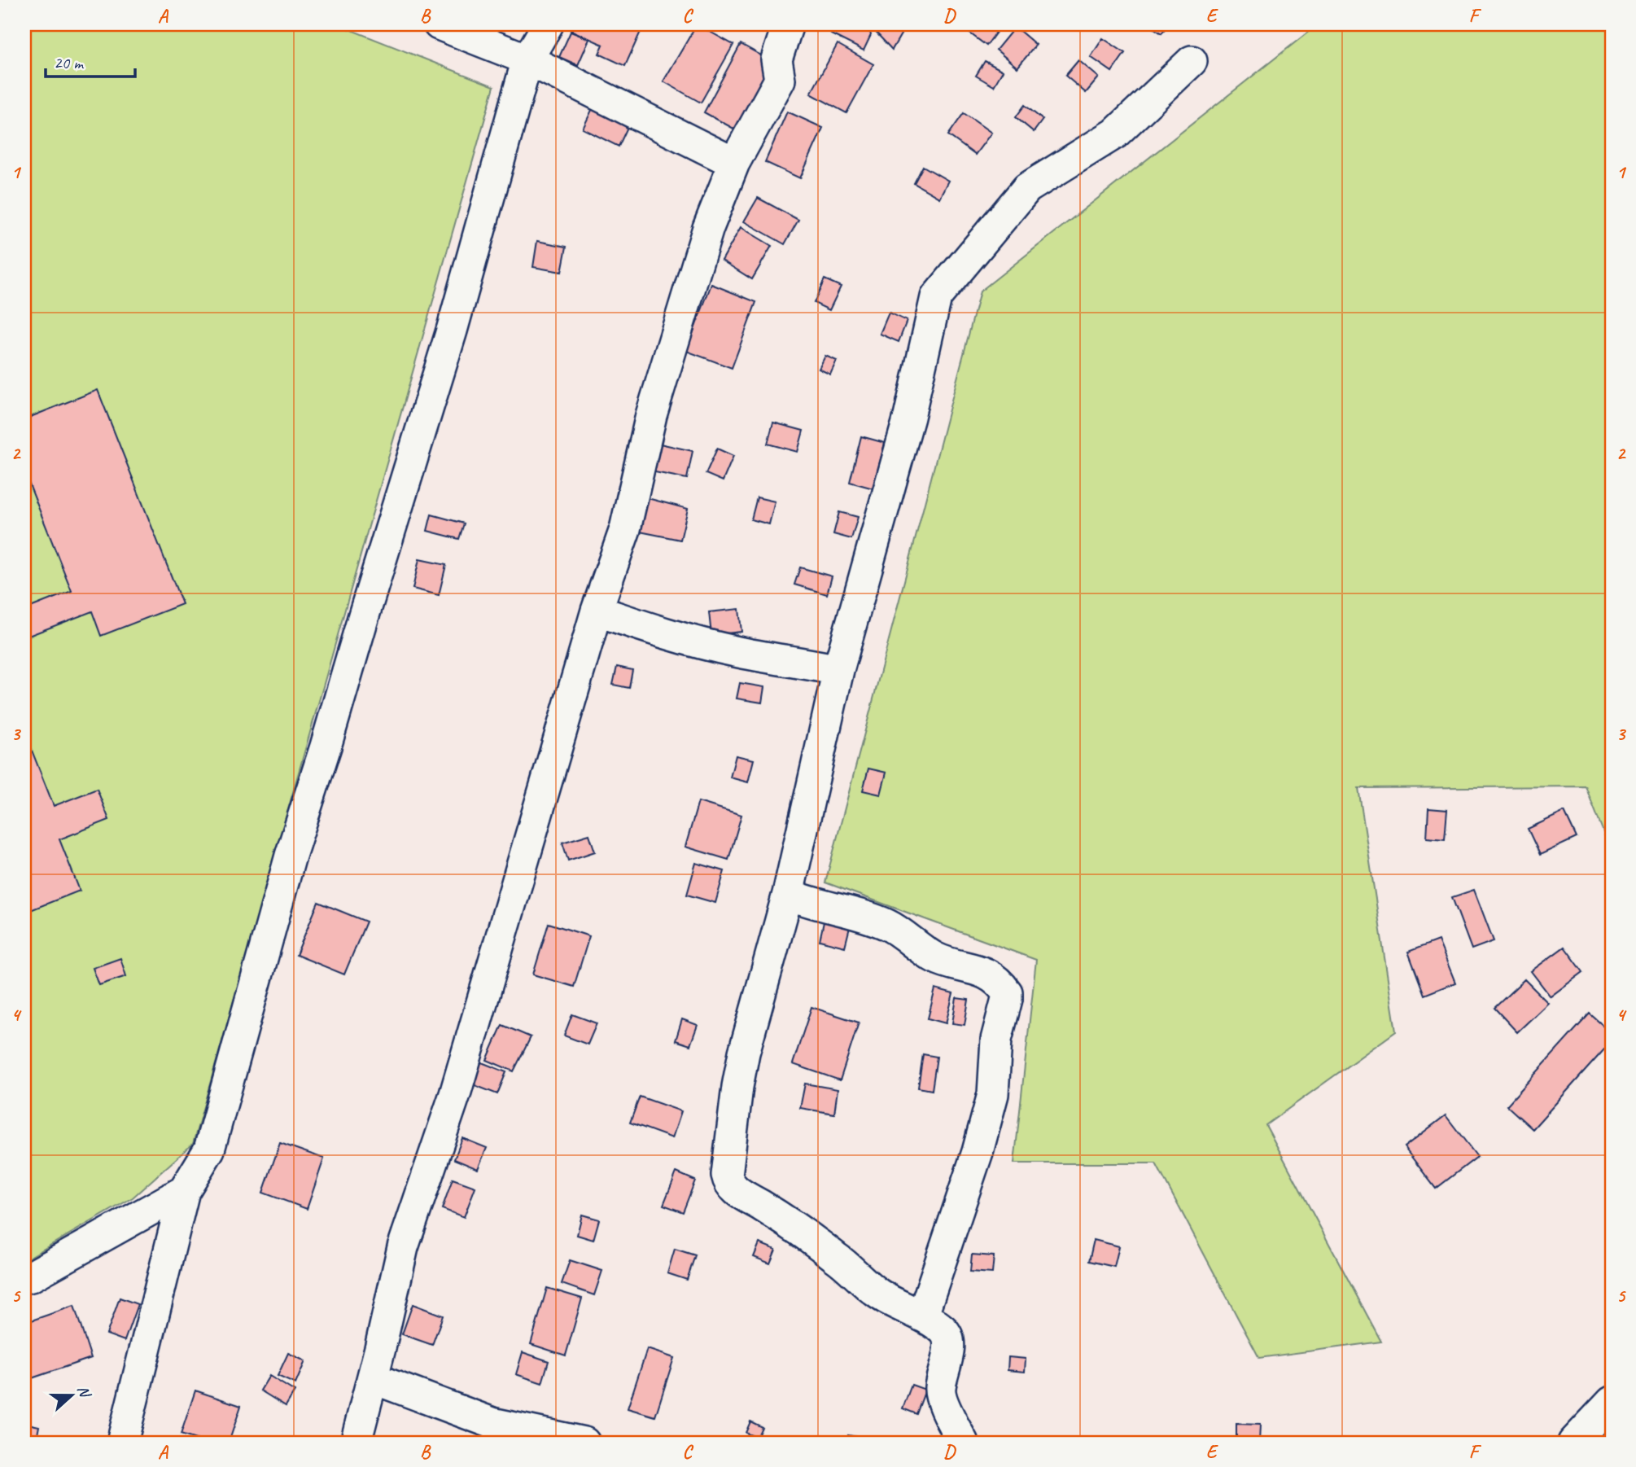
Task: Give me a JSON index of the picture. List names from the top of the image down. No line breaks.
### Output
{"scale_bar":"20 m","north":"right","grid":{"columns":["A","B","C","D","E","F"],"rows":["1","2","3","4","5"]}}
